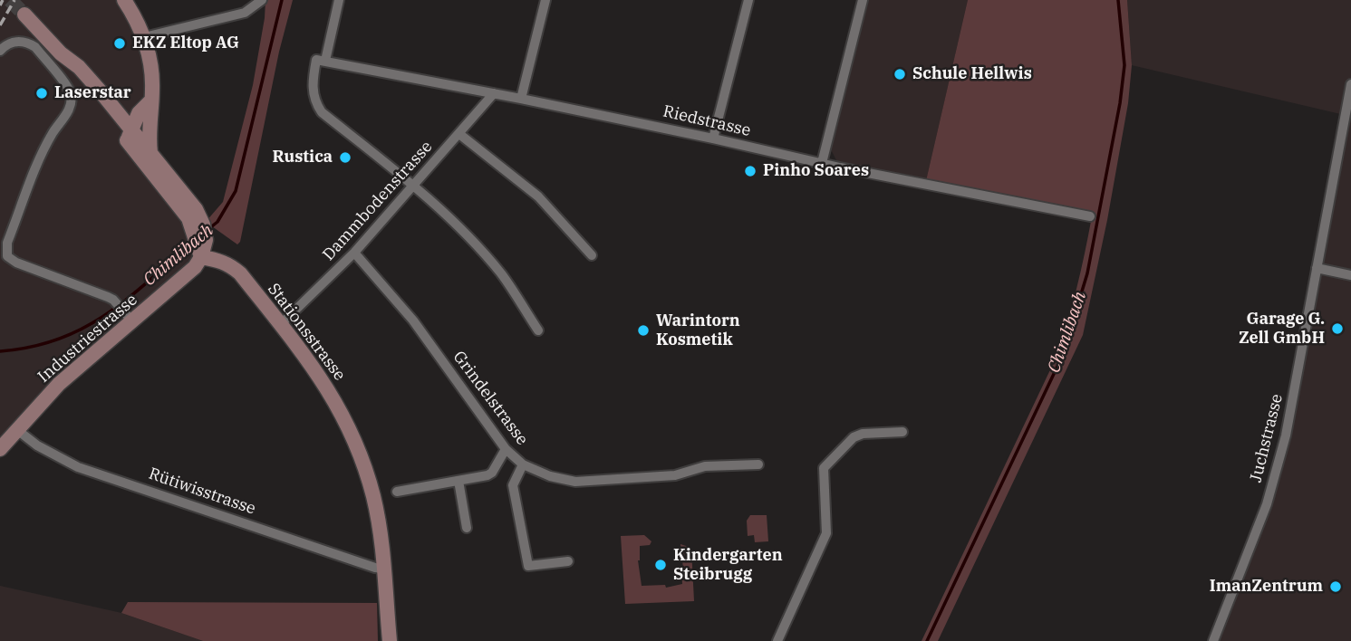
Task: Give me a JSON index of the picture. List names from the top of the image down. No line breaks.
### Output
{"streets":{"main road":["Stationsstrasse","Industriestrasse"],"street":["Riedstrasse","Dammbodenstrasse","Grindelstrasse","Juchstrasse","Rütiwisstrasse"]},"crossings":[["Riedstrasse","Dammbodenstrasse"],["Dammbodenstrasse","Stationsstrasse"],["Dammbodenstrasse","Grindelstrasse"],["Stationsstrasse","Industriestrasse"],["Stationsstrasse","Rütiwisstrasse"],["Industriestrasse","Rütiwisstrasse"]],"water":["Chimlibach"],"places":["EKZ Eltop AG","Schule Hellwis","Laserstar","Rustica","Pinho Soares","Garage G. Zell GmbH","Warintorn Kosmetik","Kindergarten Steibrugg","ImanZentrum"]}
